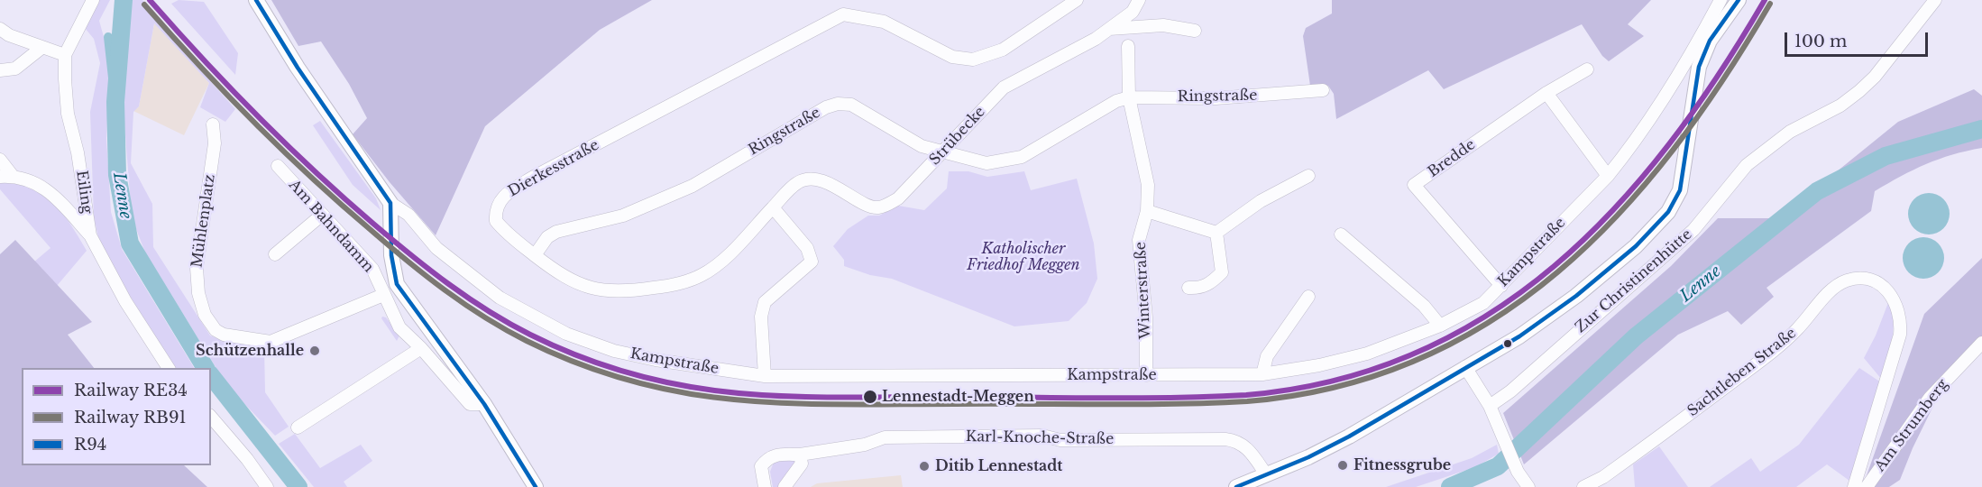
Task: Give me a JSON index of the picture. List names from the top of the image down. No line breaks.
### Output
{"streets":{"street":["Ringstraße","Strübecke","Bredde","Dierkesstraße","Eiling","Mühlenplatz","Am Bahndamm","Kampstraße","Zur Christinenhütte","Winterstraße","Sachtleben Straße","Am Strumberg","Karl-Knoche-Straße"]},"crossings":[["Ringstraße","Strübecke"],["Ringstraße","Dierkesstraße"],["Ringstraße","Winterstraße"],["Strübecke","Dierkesstraße"],["Bredde","Kampstraße"],["Mühlenplatz","Am Bahndamm"],["Kampstraße","Winterstraße"]],"water":["Lenne"],"parks":["Katholischer Friedhof Meggen"],"places":["Schützenhalle","Lennestadt-Meggen","Fitnessgrube","Ditib Lennestadt"],"lines":["rail line RE34","transit line R94","rail line RB91"],"legend":["Railway RE34","Railway RB91","R94"],"scale_bar":"100 m"}
